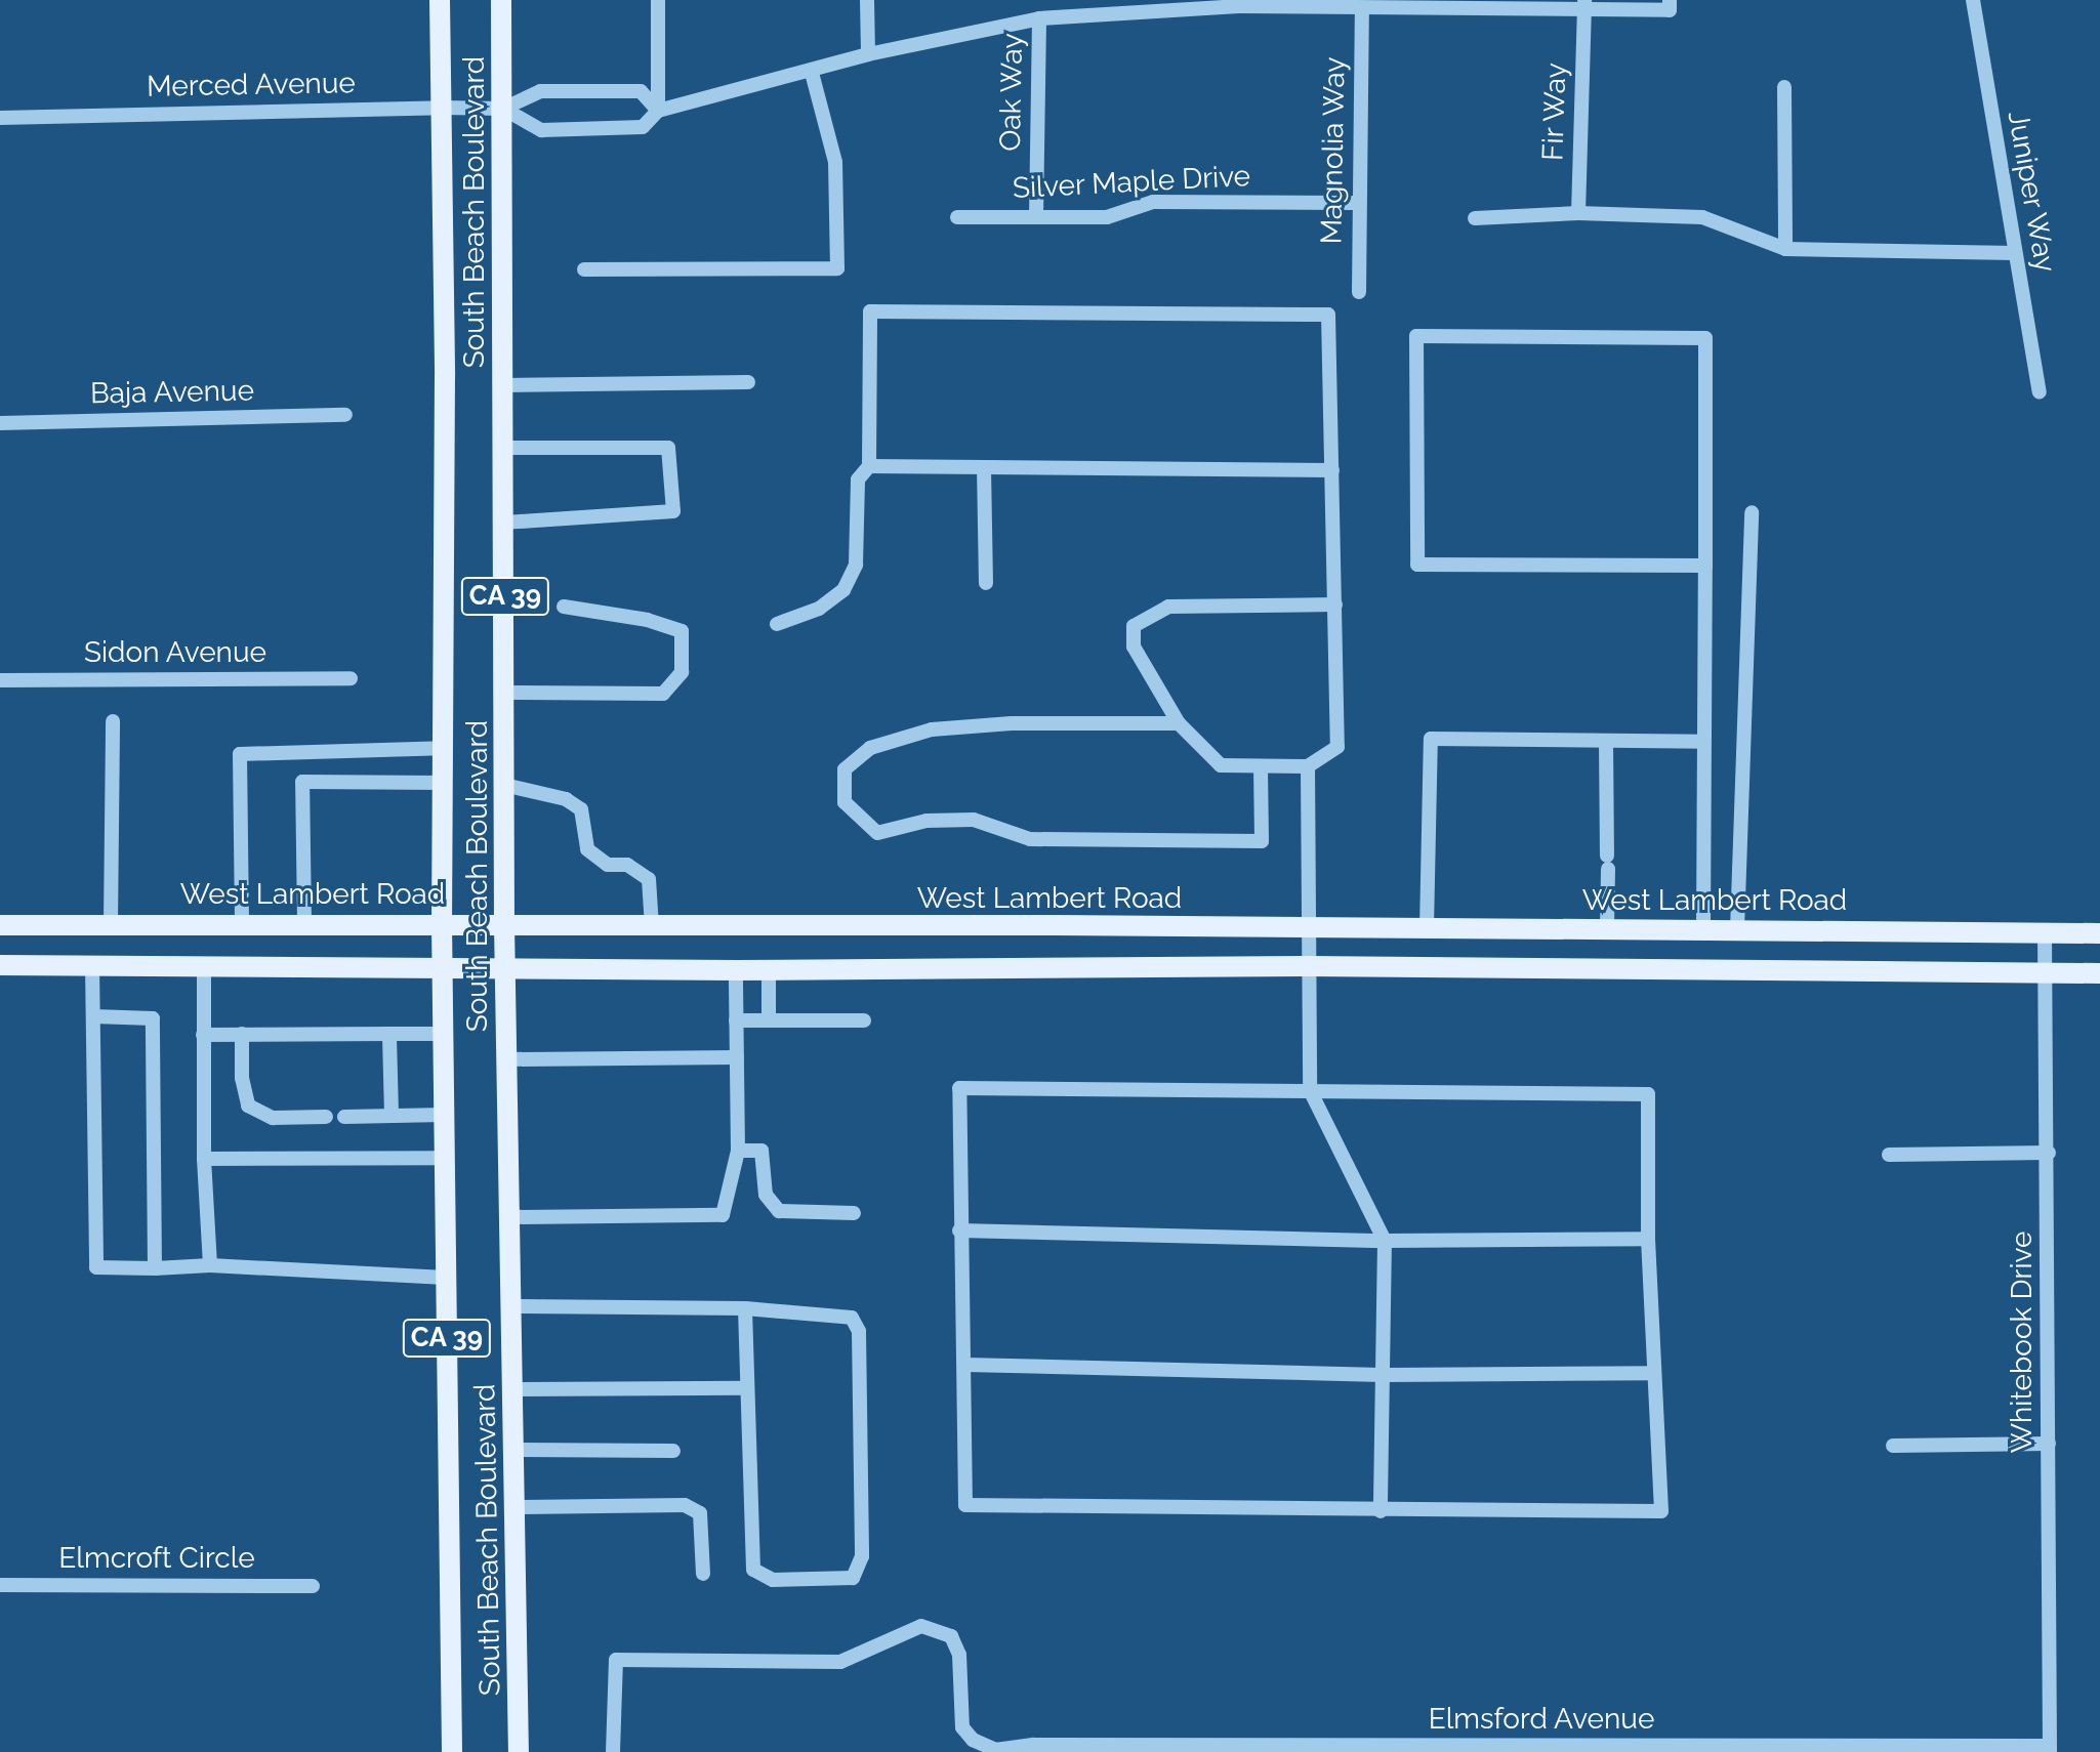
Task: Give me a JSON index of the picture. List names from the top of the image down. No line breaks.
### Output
{"streets":{"main road":["South Beach Boulevard","CA 39","West Lambert Road"],"street":["Merced Avenue","Oak Way","Fir Way","Magnolia Way","Silver Maple Drive","Juniper Way","Baja Avenue","Sidon Avenue","Whitebook Drive","Elmcroft Circle","Elmsford Avenue"]},"crossings":[["Merced Avenue","Oak Way"],["Merced Avenue","Fir Way"],["Merced Avenue","Magnolia Way"],["Merced Avenue","South Beach Boulevard"],["Oak Way","Silver Maple Drive"],["Magnolia Way","Silver Maple Drive"],["South Beach Boulevard","West Lambert Road"],["West Lambert Road","Whitebook Drive"],["Whitebook Drive","Elmsford Avenue"]]}
